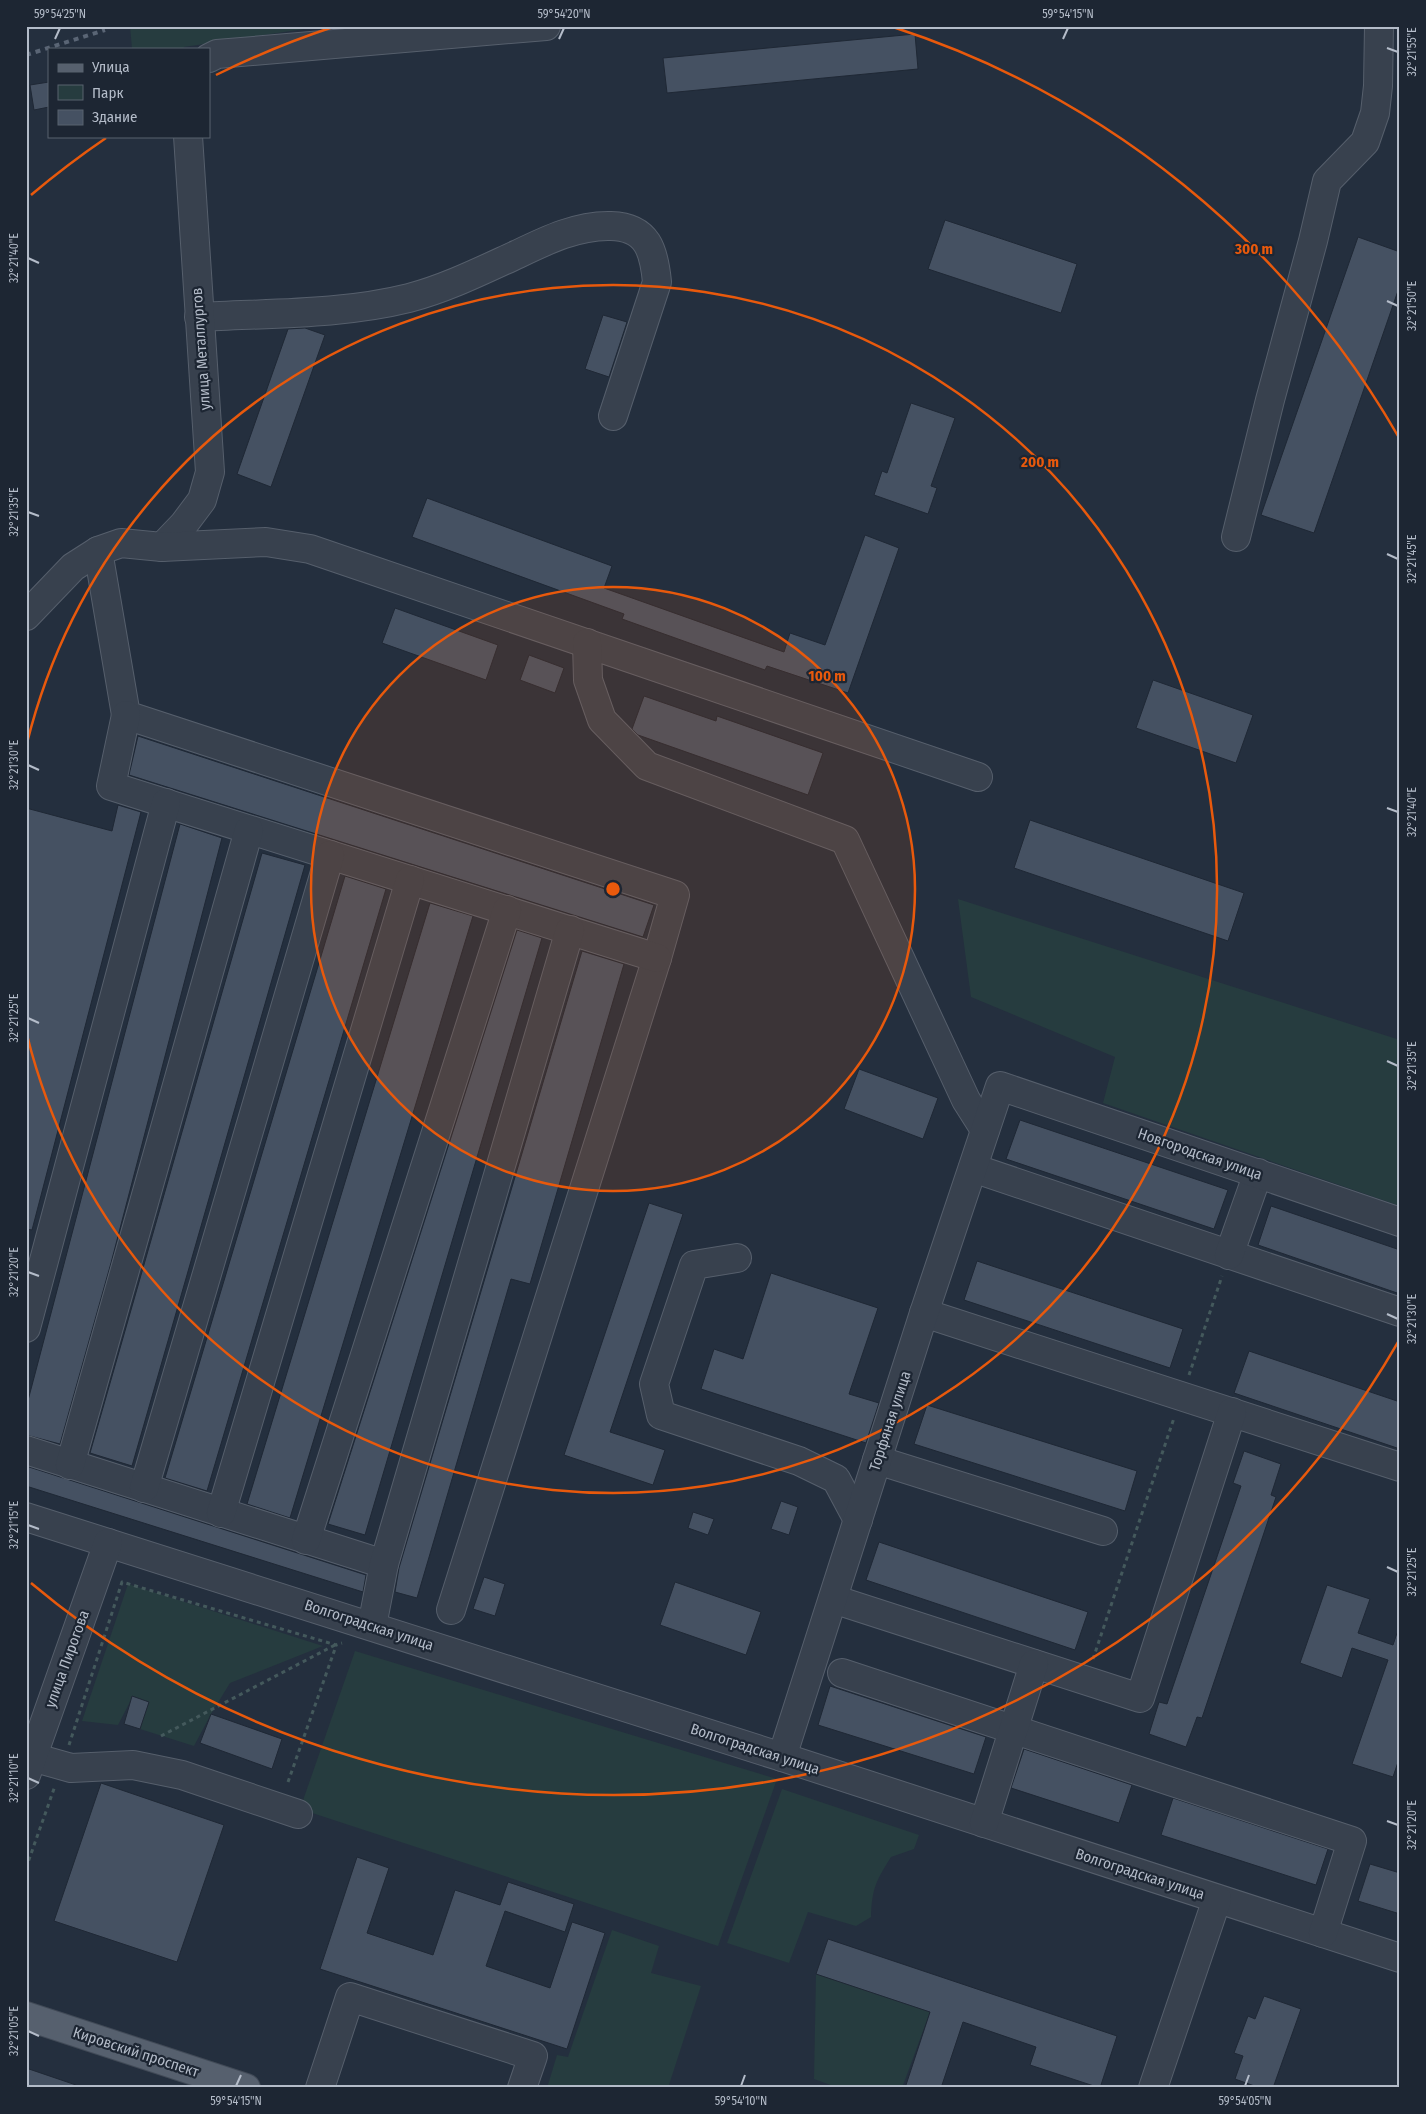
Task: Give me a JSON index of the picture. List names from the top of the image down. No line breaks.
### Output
{"streets":{"main road":["Кировский проспект"],"street":["улица Металлургов","Новгородская улица","Торфяная улица","Волгоградская улица","улица Пирогова"]},"crossings":[["Новгородская улица","Торфяная улица"],["Торфяная улица","Волгоградская улица"],["Волгоградская улица","улица Пирогова"]],"legend":["Улица","Парк","Здание"],"coordinates":["59°54'25\"N","59°54'20\"N","59°54'15\"N","32°21'55\"E","32°21'40\"E","32°21'50\"E","32°21'35\"E","32°21'45\"E","32°21'30\"E","32°21'25\"E","32°21'20\"E","32°21'15\"E","32°21'10\"E","32°21'05\"E","59°54'10\"N","59°54'05\"N"],"rings":["300 m","200 m","100 m"]}
